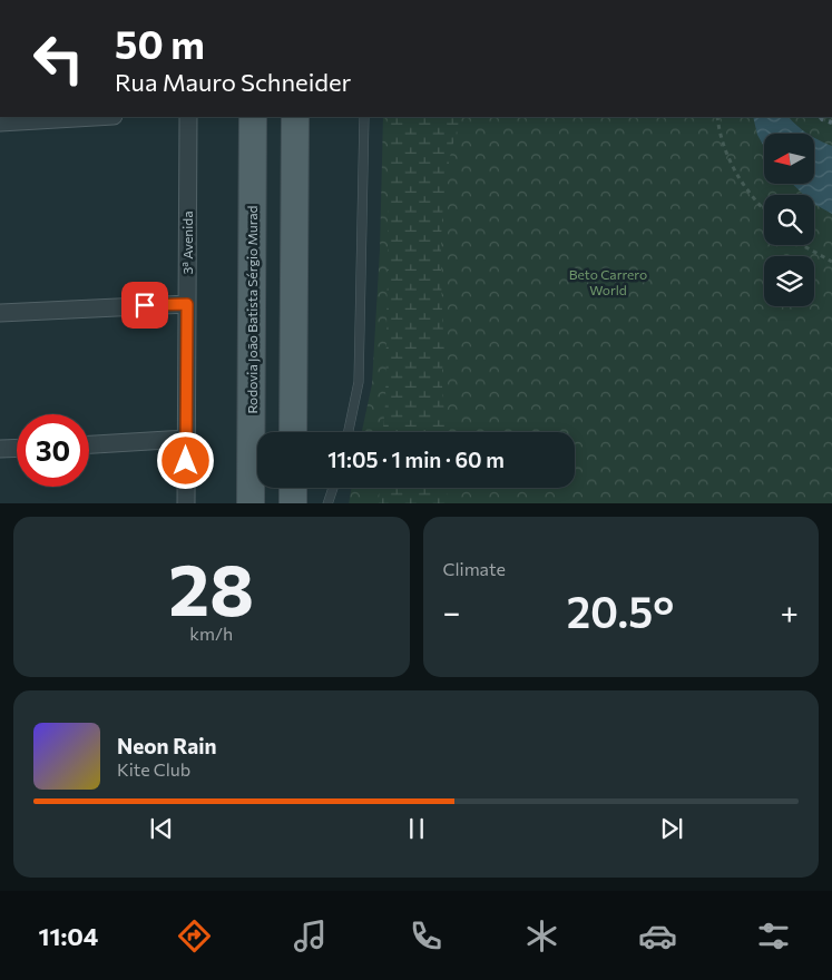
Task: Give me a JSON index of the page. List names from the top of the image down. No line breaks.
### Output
{"streets":{"main road":["Rodovia João Batista Sérgio Murad"],"street":["3ª Avenida"]},"parks":["Beto Carrero World"],"north":"left","page":{"turn":["50 m","Rua Mauro Schneider"],"limit":"30","trip":"11:05 · 1 min · 60 m","tile":[["28","km/h"],"Climate"],"heat":["−","20.5°","+"],"song":["Neon Rain","Kite Club"],"tabs":"11:04"}}
